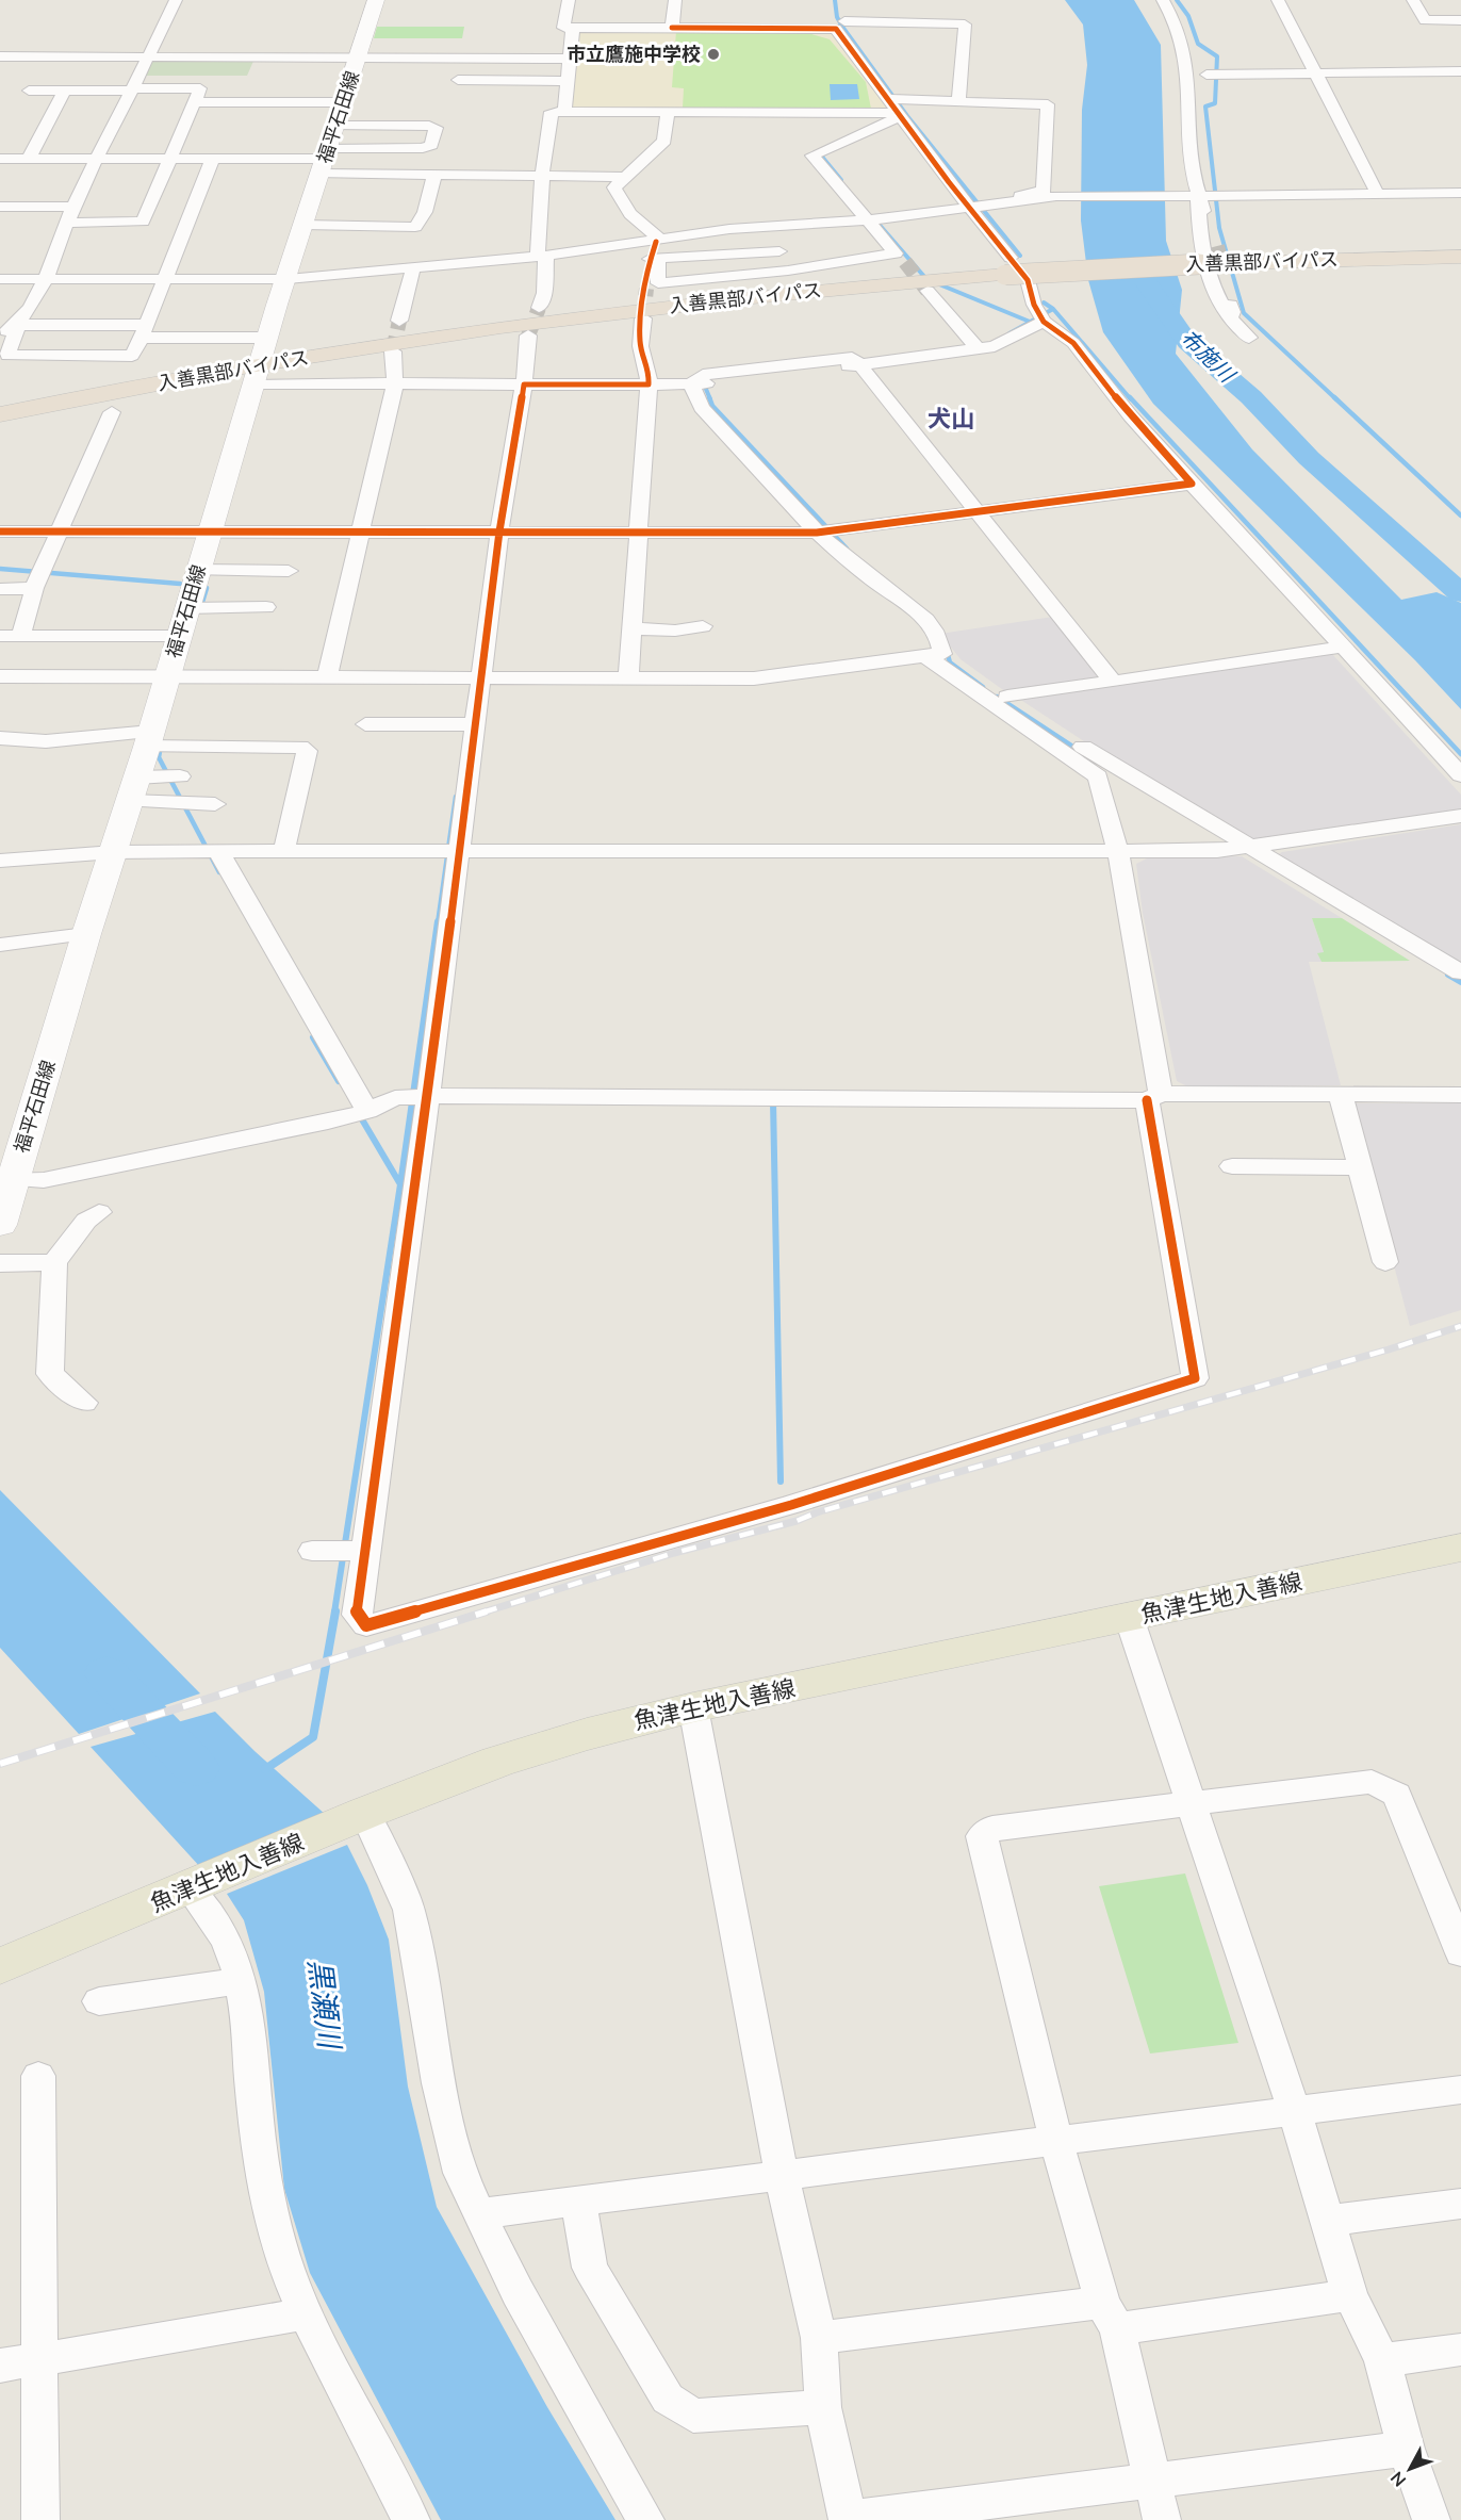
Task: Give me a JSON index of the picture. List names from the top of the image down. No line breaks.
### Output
{"streets":{"highway":["入善黒部バイパス"],"main road":["福平石田線","魚津生地入善線"]},"crossings":[["福平石田線","入善黒部バイパス"]],"districts":["犬山"],"water":["布施川","黒瀬川"],"places":["市立鷹施中学校"],"north":"bottom left"}
